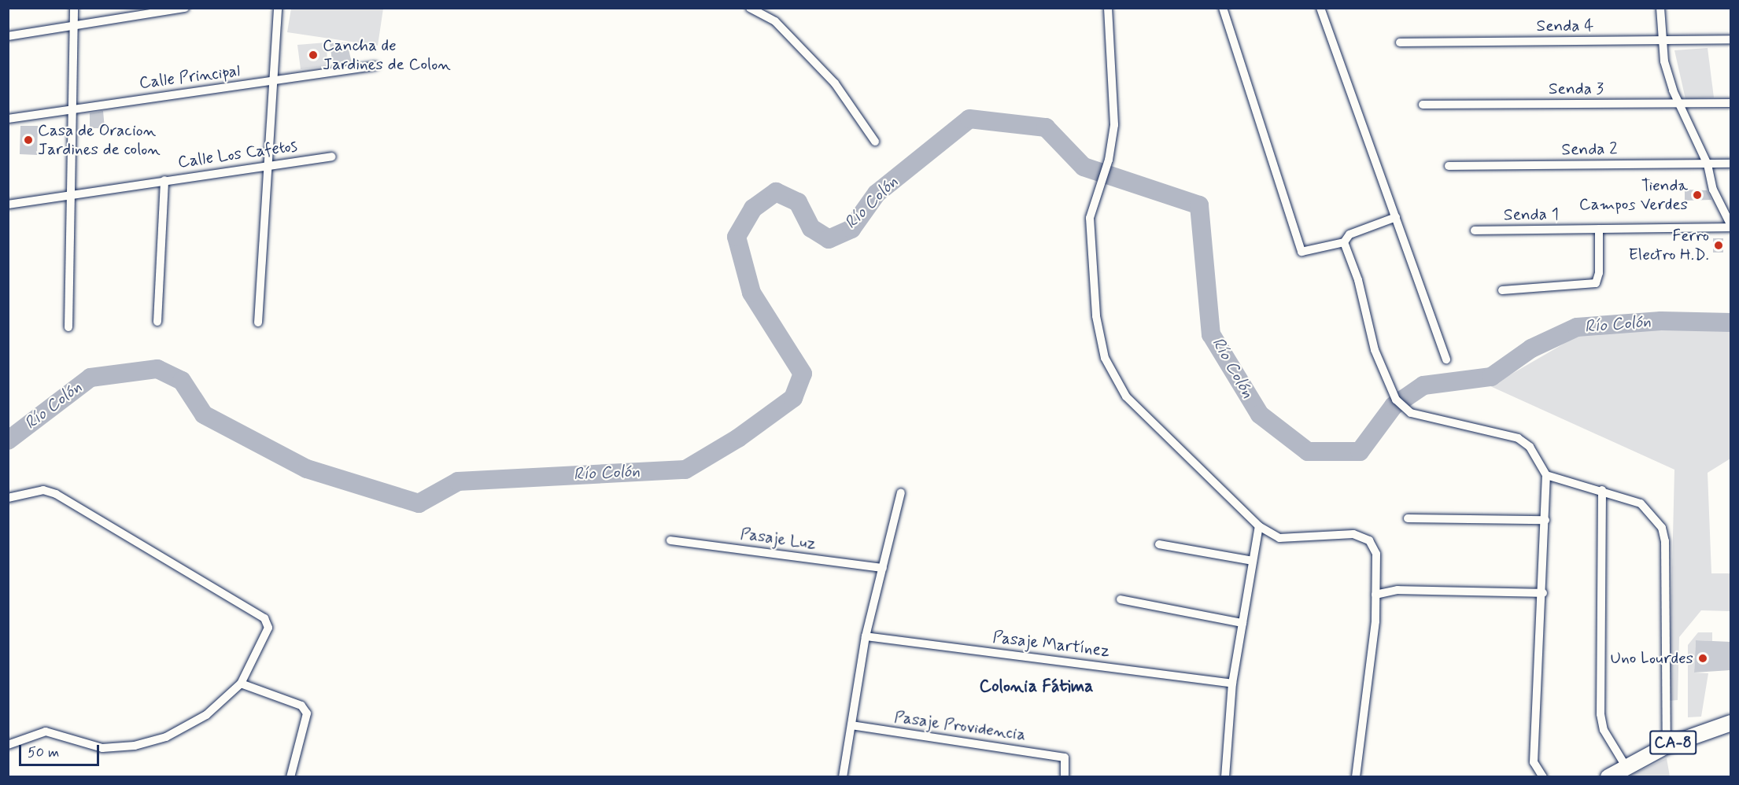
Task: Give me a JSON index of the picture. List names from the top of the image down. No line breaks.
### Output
{"streets":{"highway":["CA-8"],"street":["Senda 4","Calle Principal","Senda 3","Senda 2","Calle Los Cafetos","Senda 1","Pasaje Luz","Pasaje Martínez","Pasaje Providencia"]},"districts":["Colonia Fátima"],"water":["Río Colón"],"places":["Cancha de Jardines de Colon","Casa de Oracion Jardines de colon","Tienda Campos Verdes","Ferro Electro H.D.","Uno Lourdes"],"scale_bar":"50 m"}
